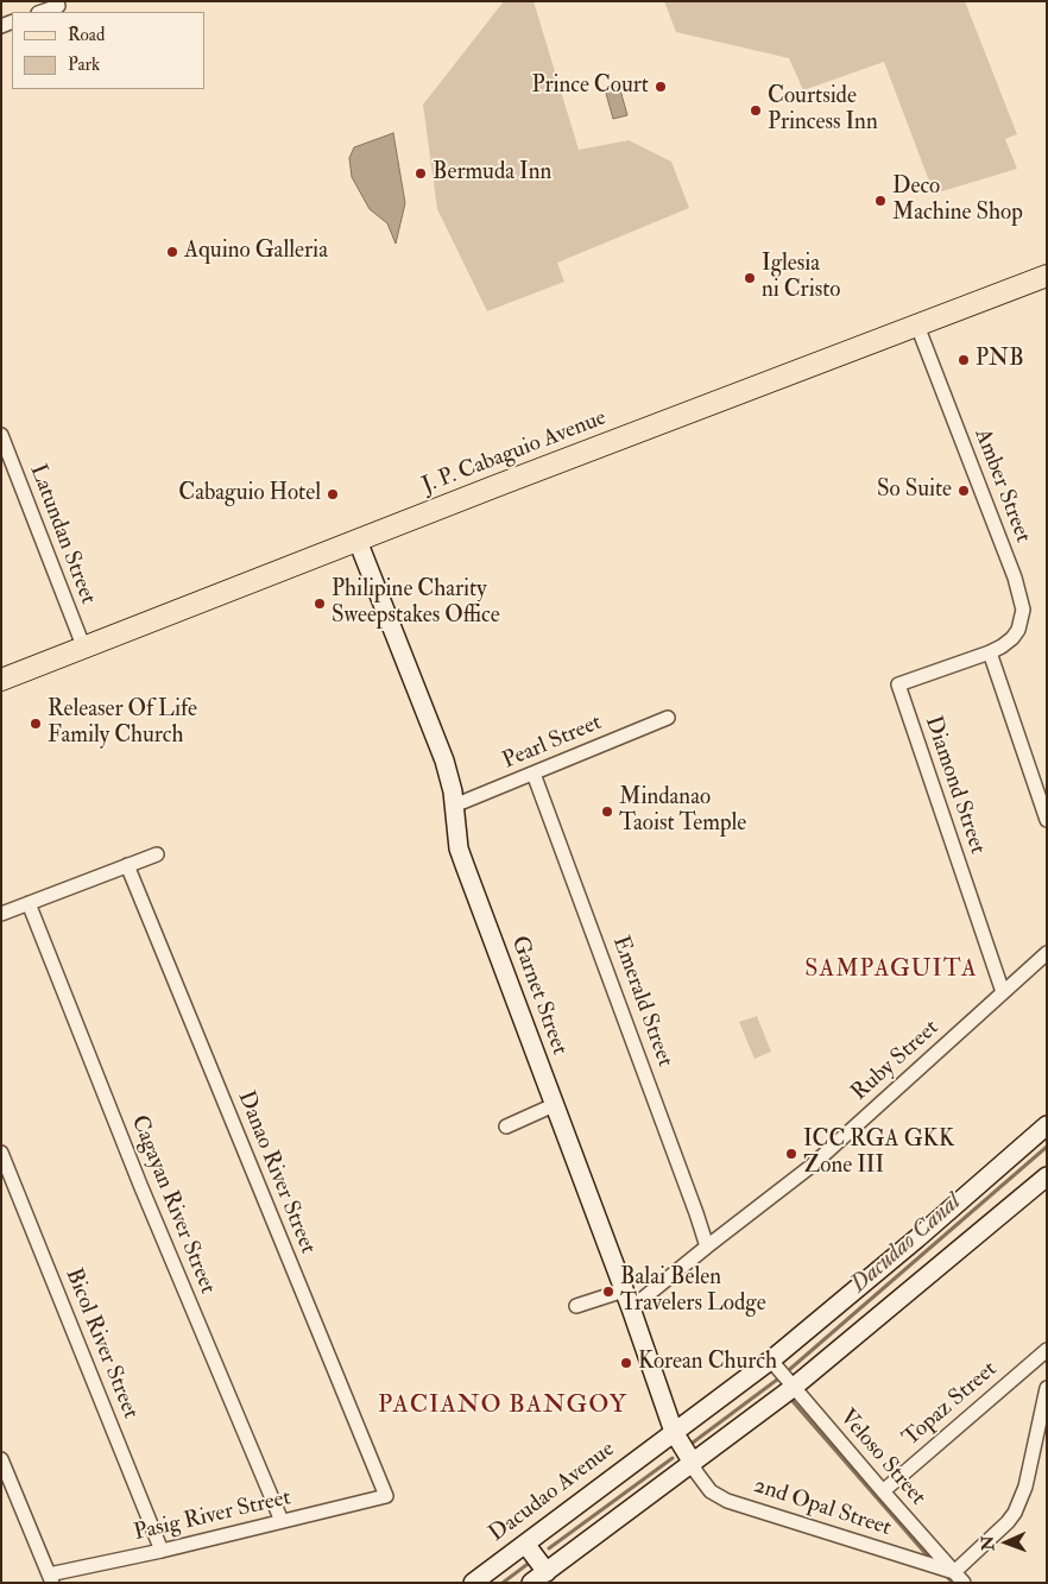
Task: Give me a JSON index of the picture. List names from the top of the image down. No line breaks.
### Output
{"streets":{"main road":["J. P. Cabaguio Avenue","Garnet Street","Dacudao Avenue"],"street":["Amber Street","Latundan Street","Pearl Street","Diamond Street","Emerald Street","Ruby Street","Danao River Street","Cagayan River Street","Bicol River Street","Topaz Street","Veloso Street","2nd Opal Street","Pasig River Street"]},"crossings":[["J. P. Cabaguio Avenue","Amber Street"],["J. P. Cabaguio Avenue","Latundan Street"],["J. P. Cabaguio Avenue","Garnet Street"],["Amber Street","Diamond Street"],["Pearl Street","Garnet Street"],["Pearl Street","Emerald Street"],["Diamond Street","Ruby Street"],["Garnet Street","Ruby Street"],["Garnet Street","Dacudao Avenue"],["Garnet Street","2nd Opal Street"],["Emerald Street","Ruby Street"],["Danao River Street","Pasig River Street"],["Cagayan River Street","Pasig River Street"],["Bicol River Street","Pasig River Street"],["Topaz Street","Veloso Street"],["Veloso Street","Dacudao Avenue"],["Veloso Street","2nd Opal Street"]],"districts":["SAMPAGUITA","PACIANO BANGOY"],"water":["Dacudao Canal"],"places":["Prince Court","Courtside Princess Inn","Bermuda Inn","Deco Machine Shop","Aquino Galleria","Iglesia ni Cristo","PNB","So Suite","Cabaguio Hotel","Philipine Charity Sweepstakes Office","Releaser Of Life Family Church","Mindanao Taoist Temple","ICC RGA GKK Zone III","Balai Belen Travelers Lodge","Korean Church"],"legend":["Road","Park"],"north":"left"}
